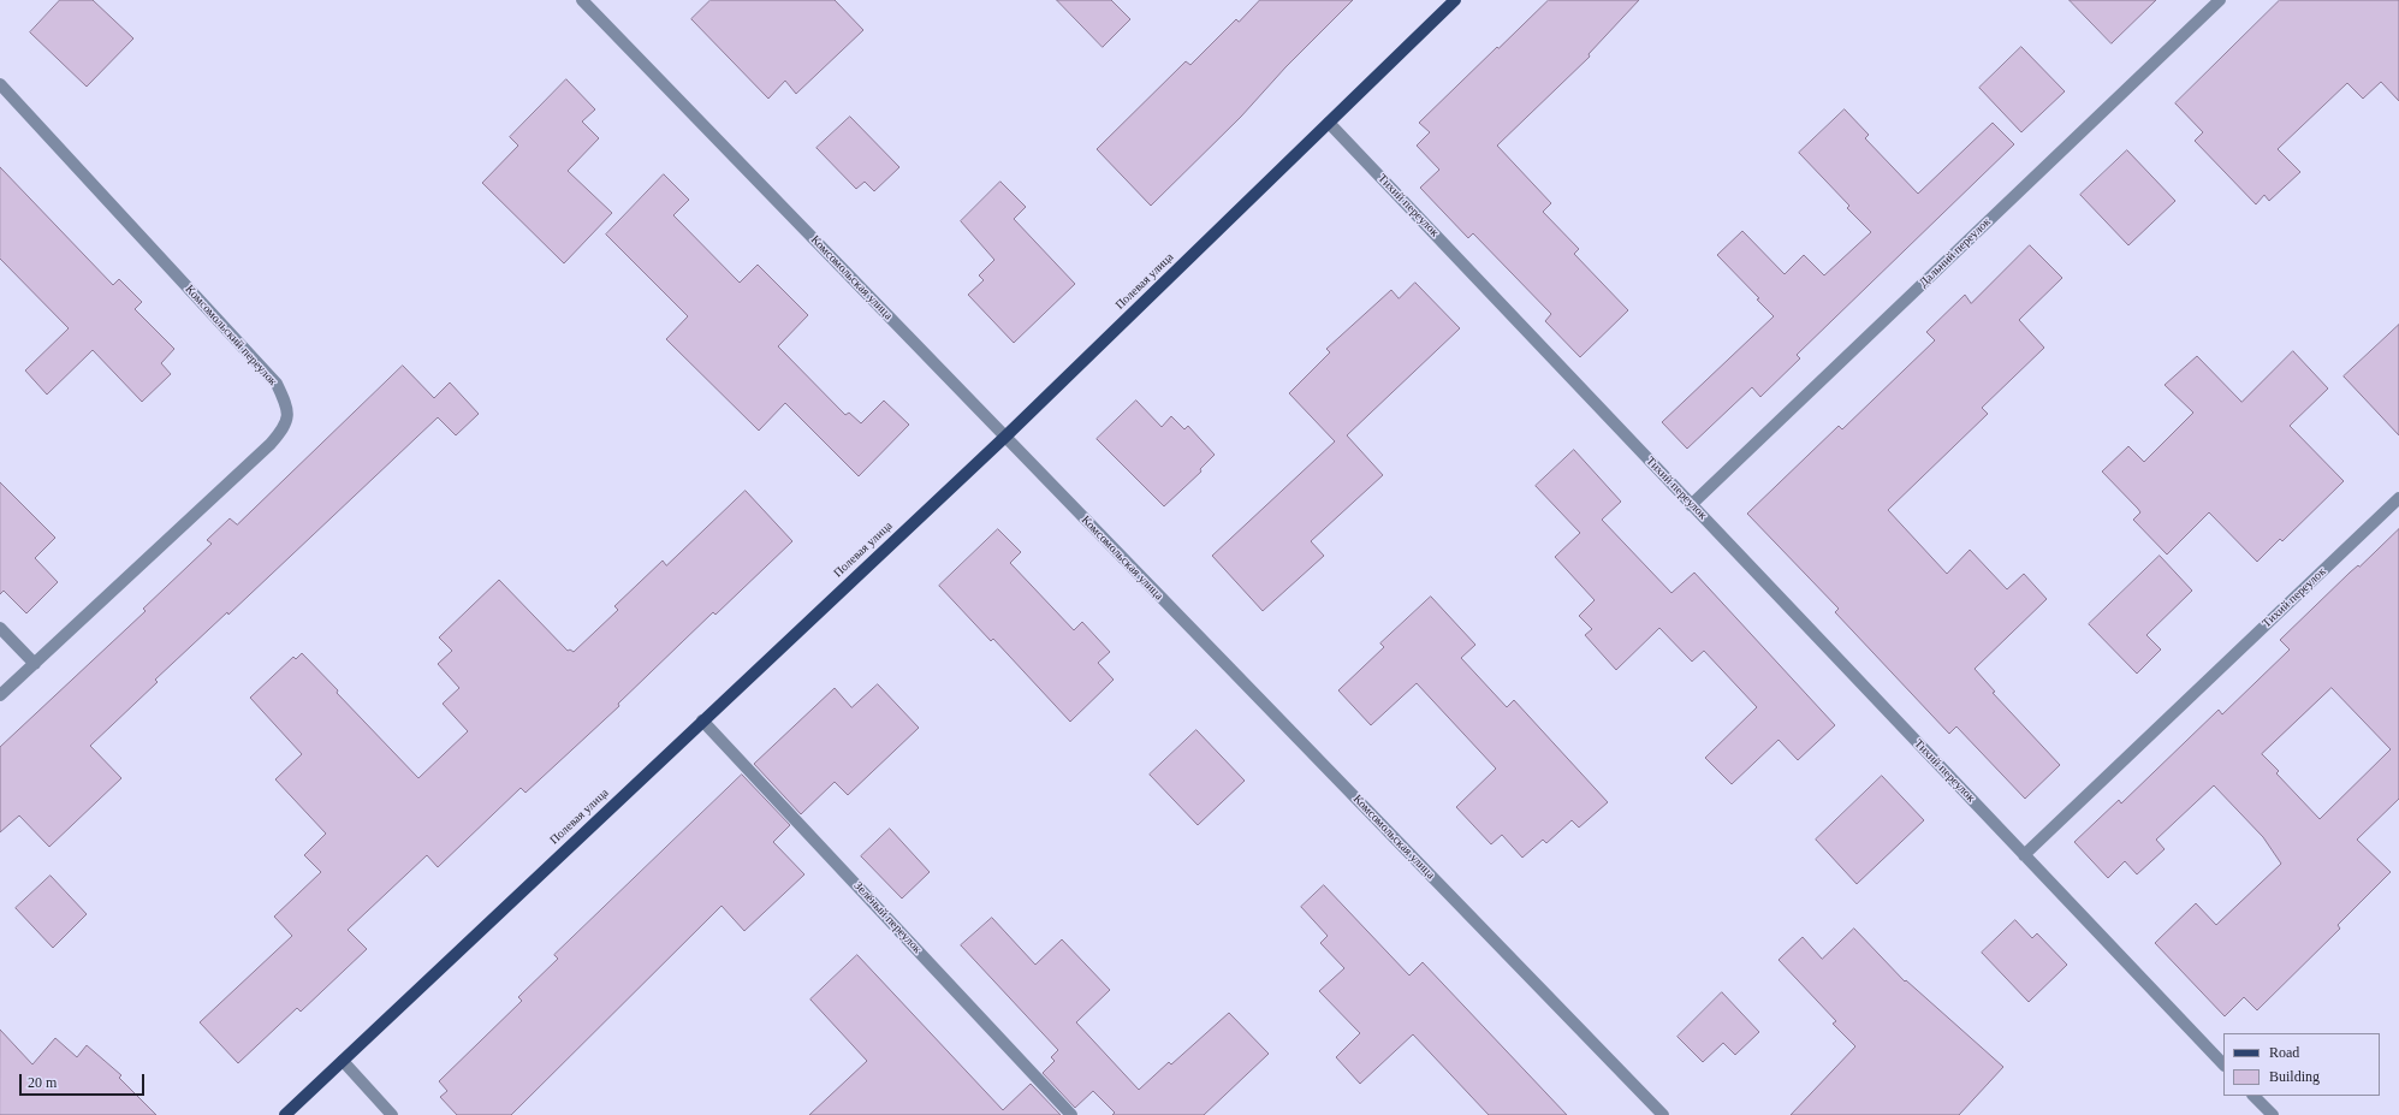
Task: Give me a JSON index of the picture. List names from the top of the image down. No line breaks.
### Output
{"streets":{"main road":["Полевая улица"],"street":["Тихий переулок","Дальний переулок","Комсомольская улица","Комсомольский переулок","Зелёный переулок"]},"crossings":[["Тихий переулок","Дальний переулок"],["Тихий переулок","Полевая улица"],["Комсомольская улица","Полевая улица"],["Полевая улица","Зелёный переулок"]],"legend":["Road","Building"],"scale_bar":"20 m"}
